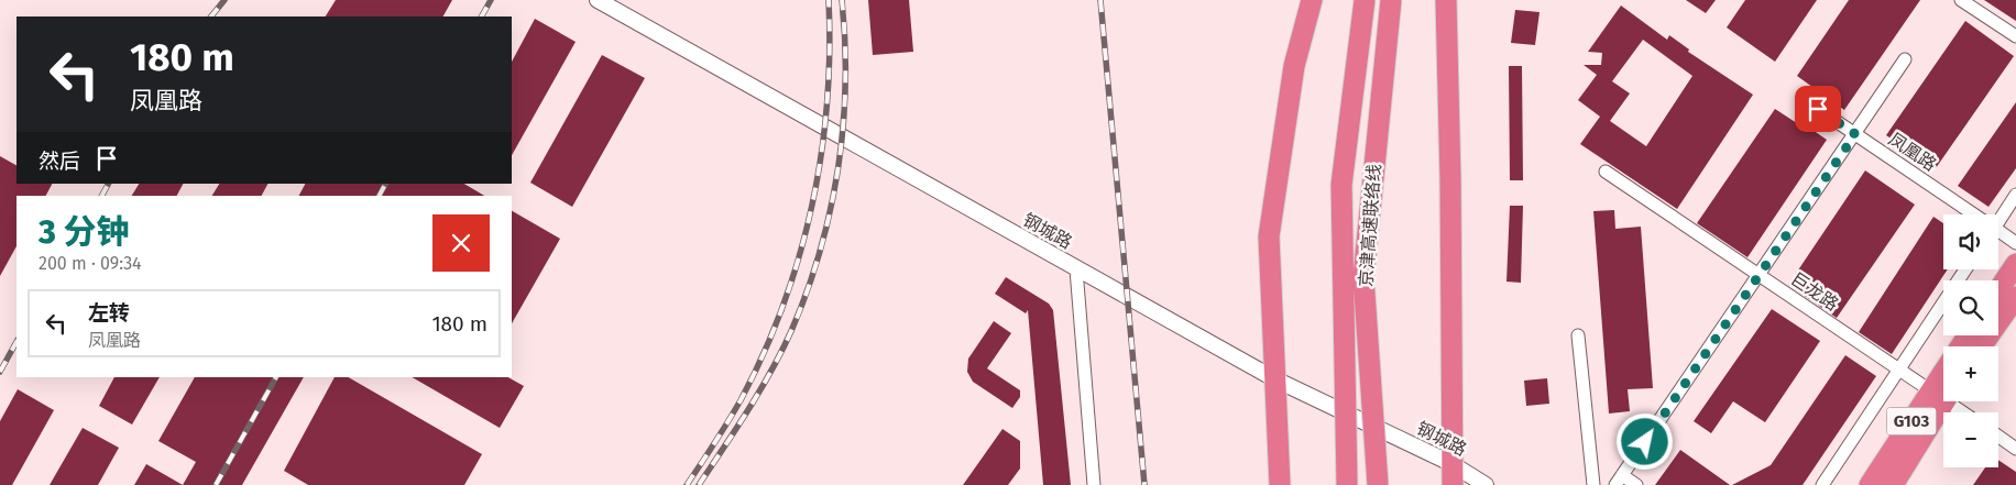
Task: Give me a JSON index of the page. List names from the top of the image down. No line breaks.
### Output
{"streets":{"highway":["京津高速联络线","G103"],"street":["凤凰路","钢城路","巨龙路"]},"crossings":[["巨龙路","G103"]],"page":{"turn":["180 m","凤凰路"],"then":"然后","heading":["3 分钟","200 m · 09:34"],"map_buttons":["+","−"],"list":[{"name":"左转","note":"凤凰路","value":"180 m"}]}}
